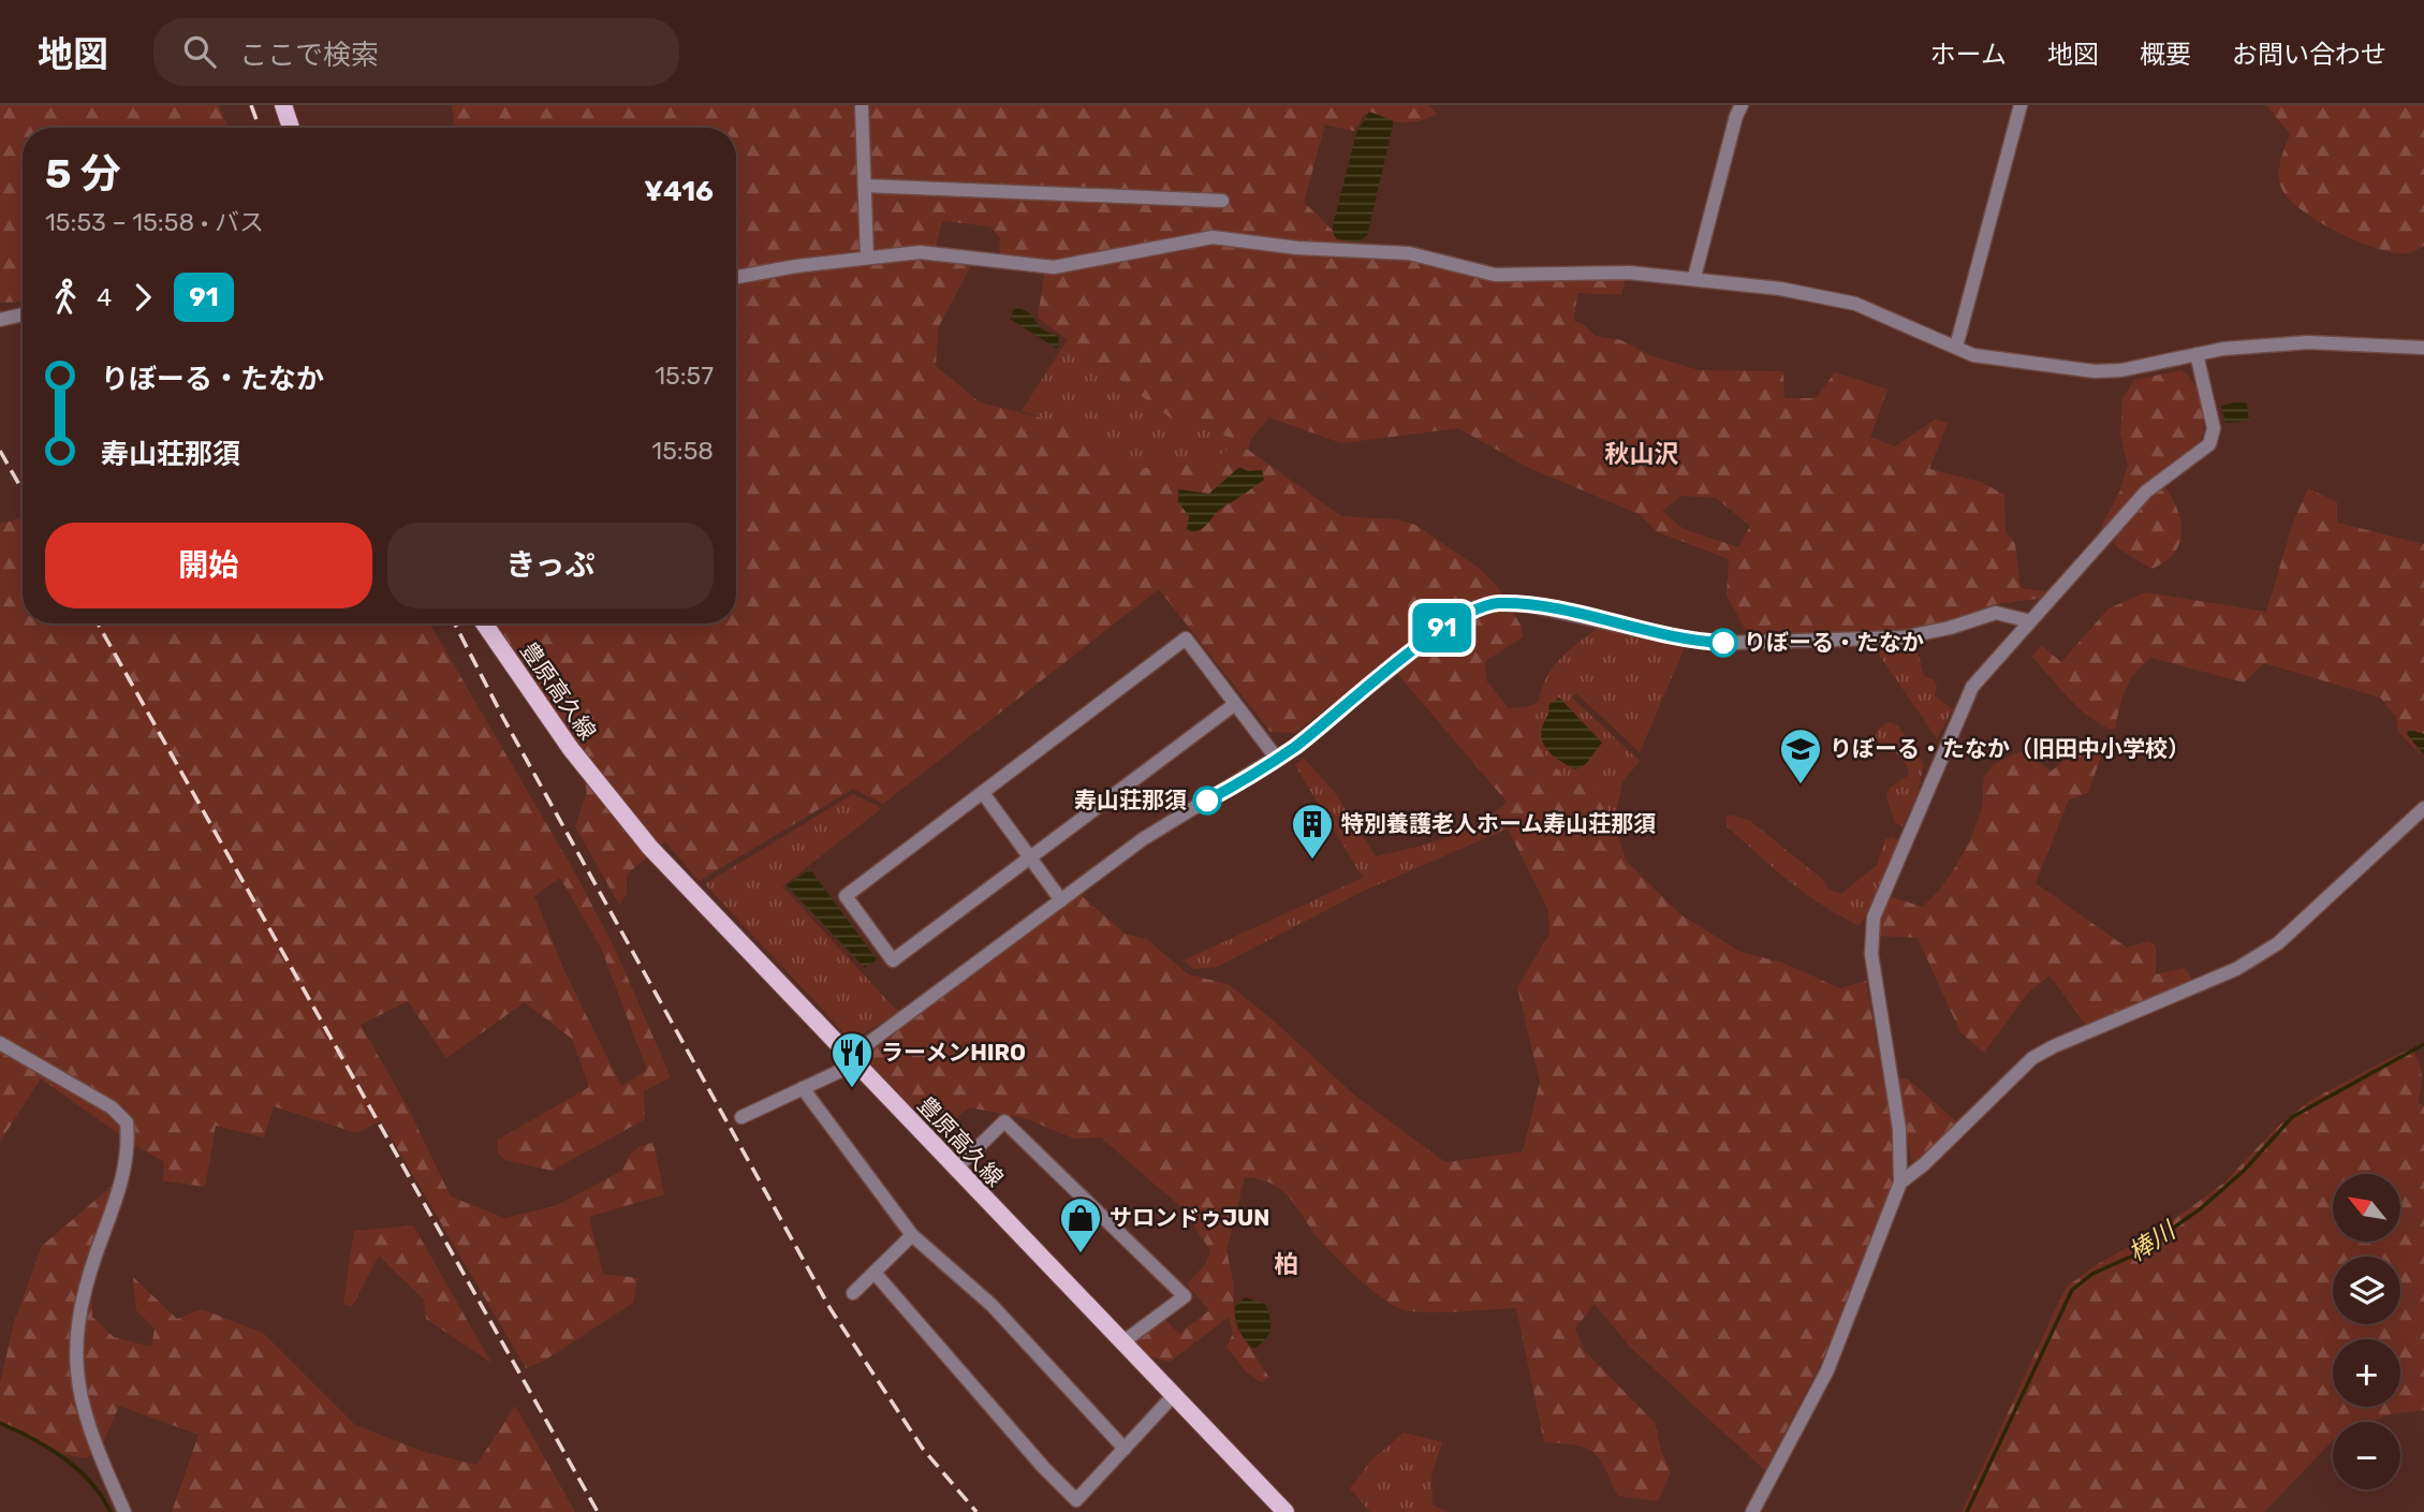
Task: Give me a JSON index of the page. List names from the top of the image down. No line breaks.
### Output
{"streets":{"main road":["豊原高久線"]},"districts":["秋山沢","柏"],"water":["棒川"],"places":{"other":["りぼーる・たなか","寿山荘那須"],"school or university":["りぼーる・たなか（旧田中小学校）"],"building":["特別養護老人ホーム寿山荘那須"],"restaurant":["ラーメンHIRO"],"shop":["サロンドゥJUN"]},"lines":["bus line 91"],"north":"top left","page":{"header":"地図","search":"ここで検索","nav":["ホーム","地図","概要","お問い合わせ"],"on_map":"91","heading":["5 分","15:53 – 15:58 · バス","¥416"],"legs":["4","91"],"list":[{"name":"りぼーる・たなか","value":"15:57"},{"name":"寿山荘那須","value":"15:58"}],"buttons":["開始","きっぷ"],"map_buttons":["+","−"]}}
